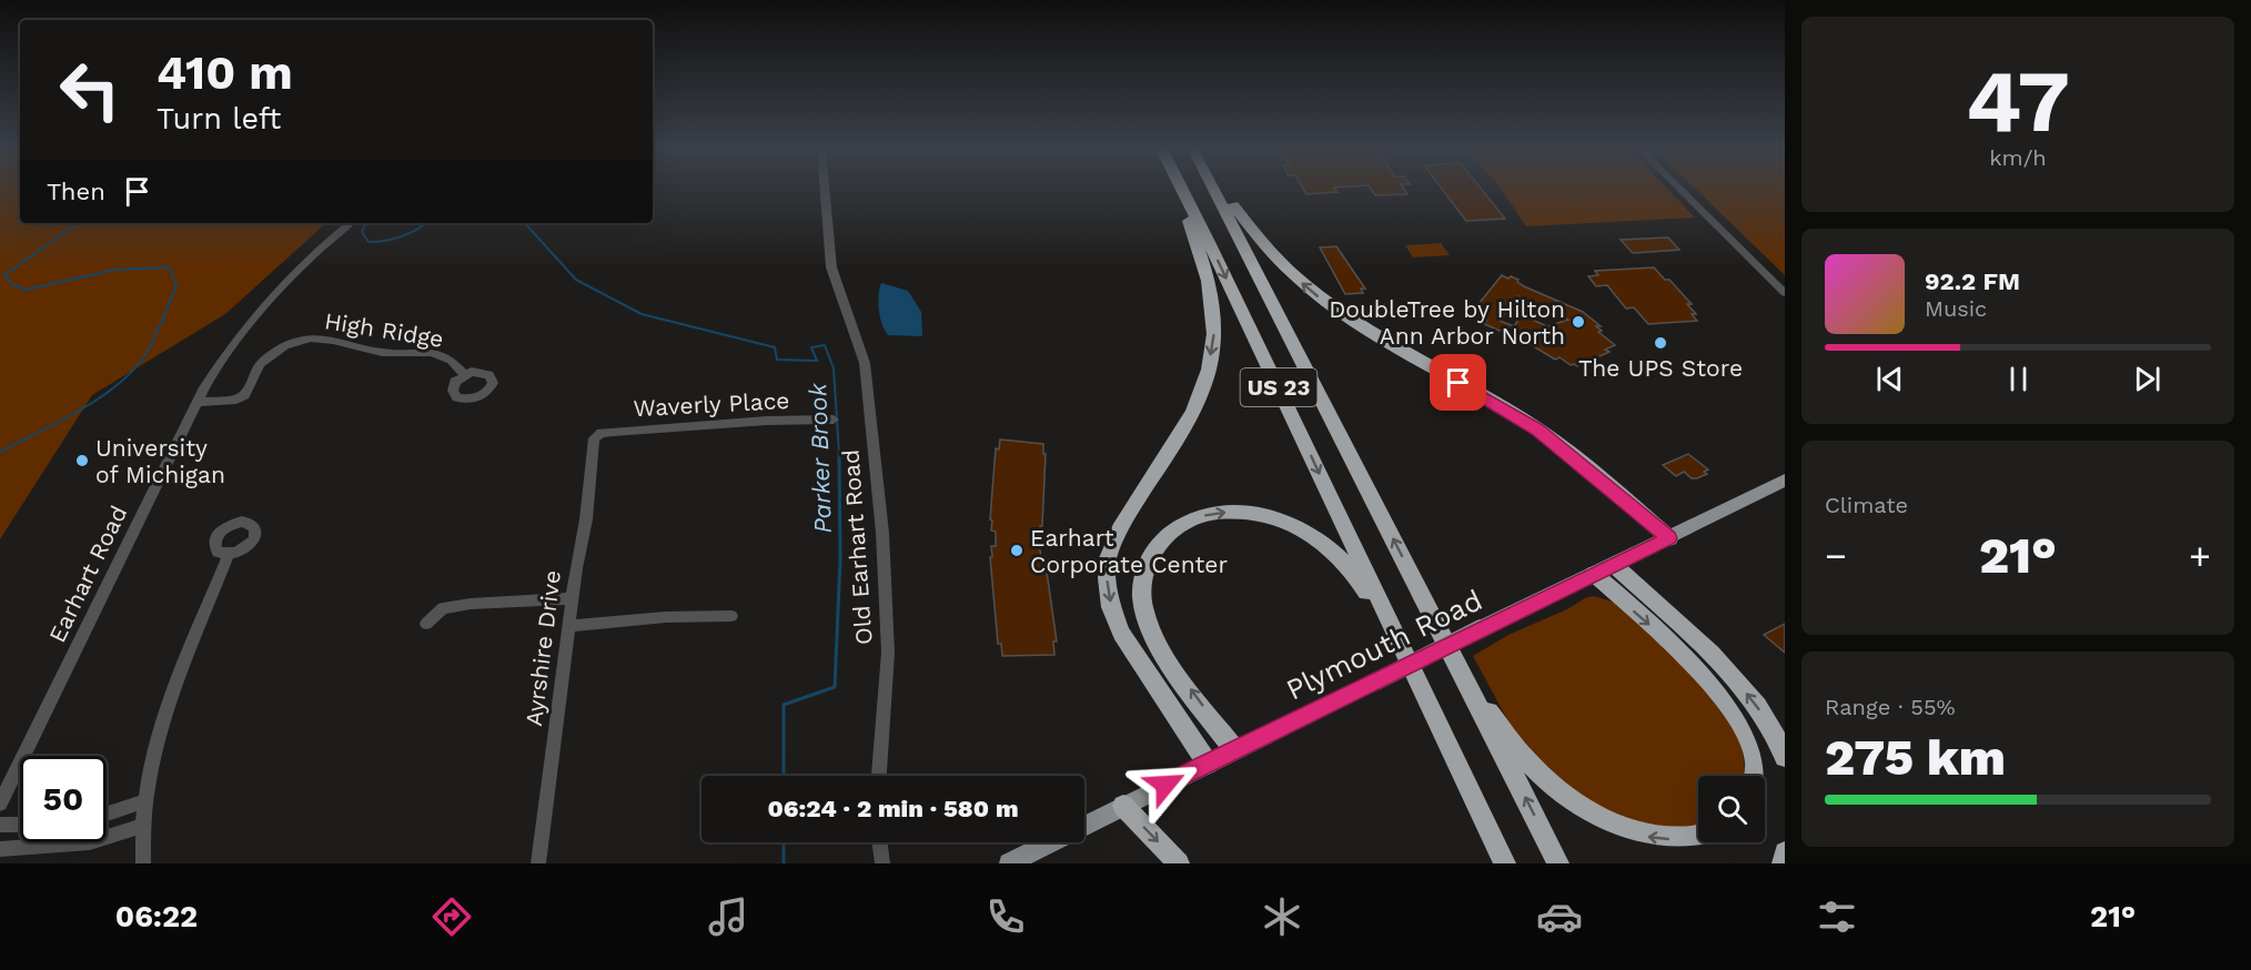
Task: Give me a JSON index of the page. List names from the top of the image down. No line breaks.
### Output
{"streets":{"highway":["US 23"],"main road":["Plymouth Road"],"street":["High Ridge","Waverly Place","Old Earhart Road","Earhart Road","Ayrshire Drive"]},"crossings":[["High Ridge","Earhart Road"],["Waverly Place","Ayrshire Drive"]],"water":["Parker Brook"],"places":["DoubleTree by Hilton Ann Arbor North","The UPS Store","University of Michigan","Earhart Corporate Center"],"page":{"tile":[["47","km/h"],"Climate",["Range · 55%","275 km"]],"turn":["410 m","Turn left"],"then":"Then","song":["92.2 FM","Music"],"heat":["−","21°","+"],"limit":"50","trip":"06:24 · 2 min · 580 m","tabs":["06:22","21°"]}}
